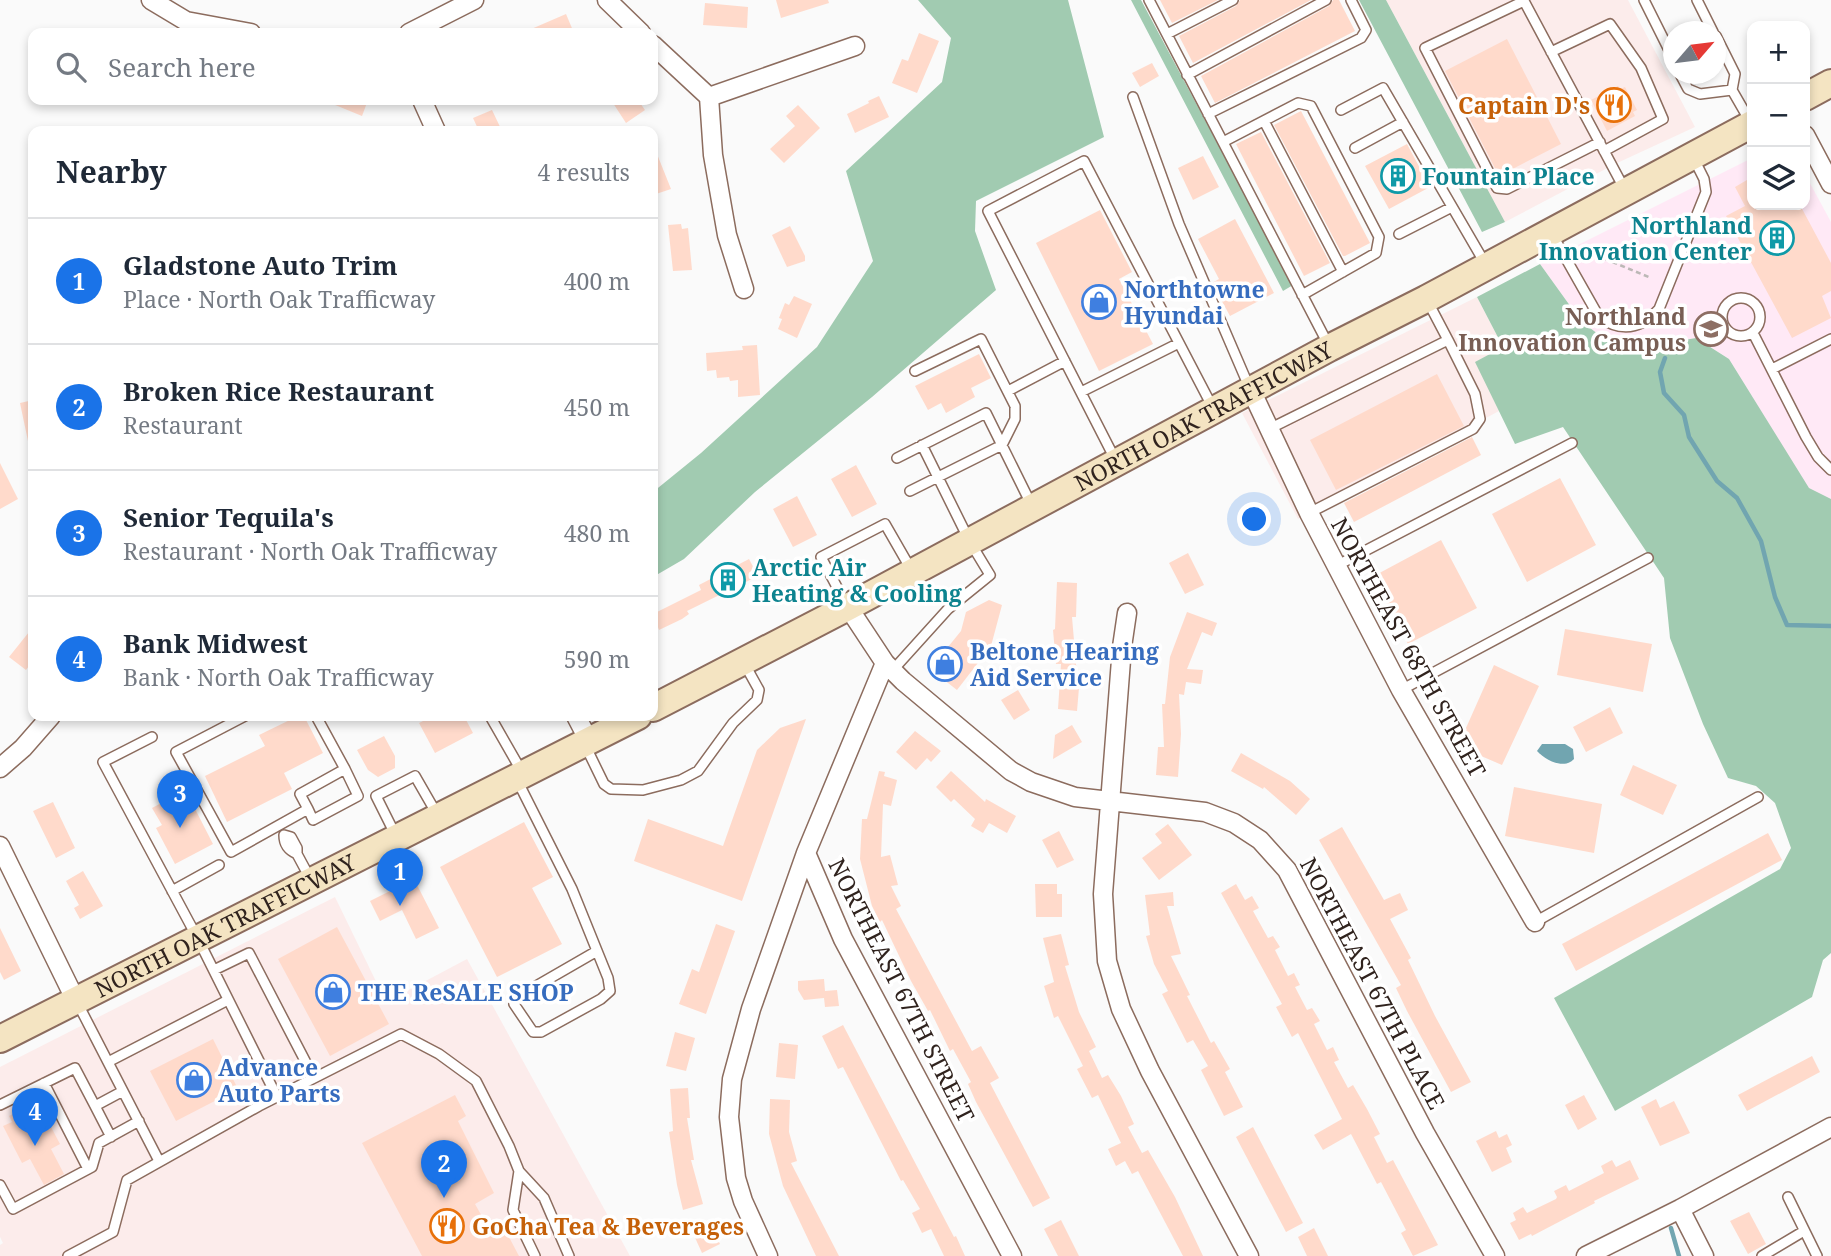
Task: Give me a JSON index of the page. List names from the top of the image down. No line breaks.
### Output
{"streets":{"main road":["NORTH OAK TRAFFICWAY"],"street":["NORTHEAST 68TH STREET","NORTHEAST 67TH PLACE","NORTHEAST 67TH STREET"]},"crossings":[["NORTH OAK TRAFFICWAY","NORTHEAST 68TH STREET"],["NORTH OAK TRAFFICWAY","NORTHEAST 67TH PLACE"],["NORTHEAST 67TH PLACE","NORTHEAST 67TH STREET"]],"places":{"restaurant":["Captain D's","GoCha Tea & Beverages"],"building":["Fountain Place","Northland Innovation Center","Arctic Air Heating & Cooling"],"shop":["Northtowne Hyundai","Beltone Hearing Aid Service","THE ReSALE SHOP","Advance Auto Parts"],"school or university":["Northland Innovation Campus"]},"north":"top right","page":{"map_buttons":["+","−"],"search":"Search here","heading":["Nearby","4 results"],"list":[{"mark":"1","name":"Gladstone Auto Trim","note":"Place · North Oak Trafficway","value":"400 m"},{"mark":"2","name":"Broken Rice Restaurant","note":"Restaurant","value":"450 m"},{"mark":"3","name":"Senior Tequila's","note":"Restaurant · North Oak Trafficway","value":"480 m"},{"mark":"4","name":"Bank Midwest","note":"Bank · North Oak Trafficway","value":"590 m"}],"pins":["3","1","4","2"]}}
